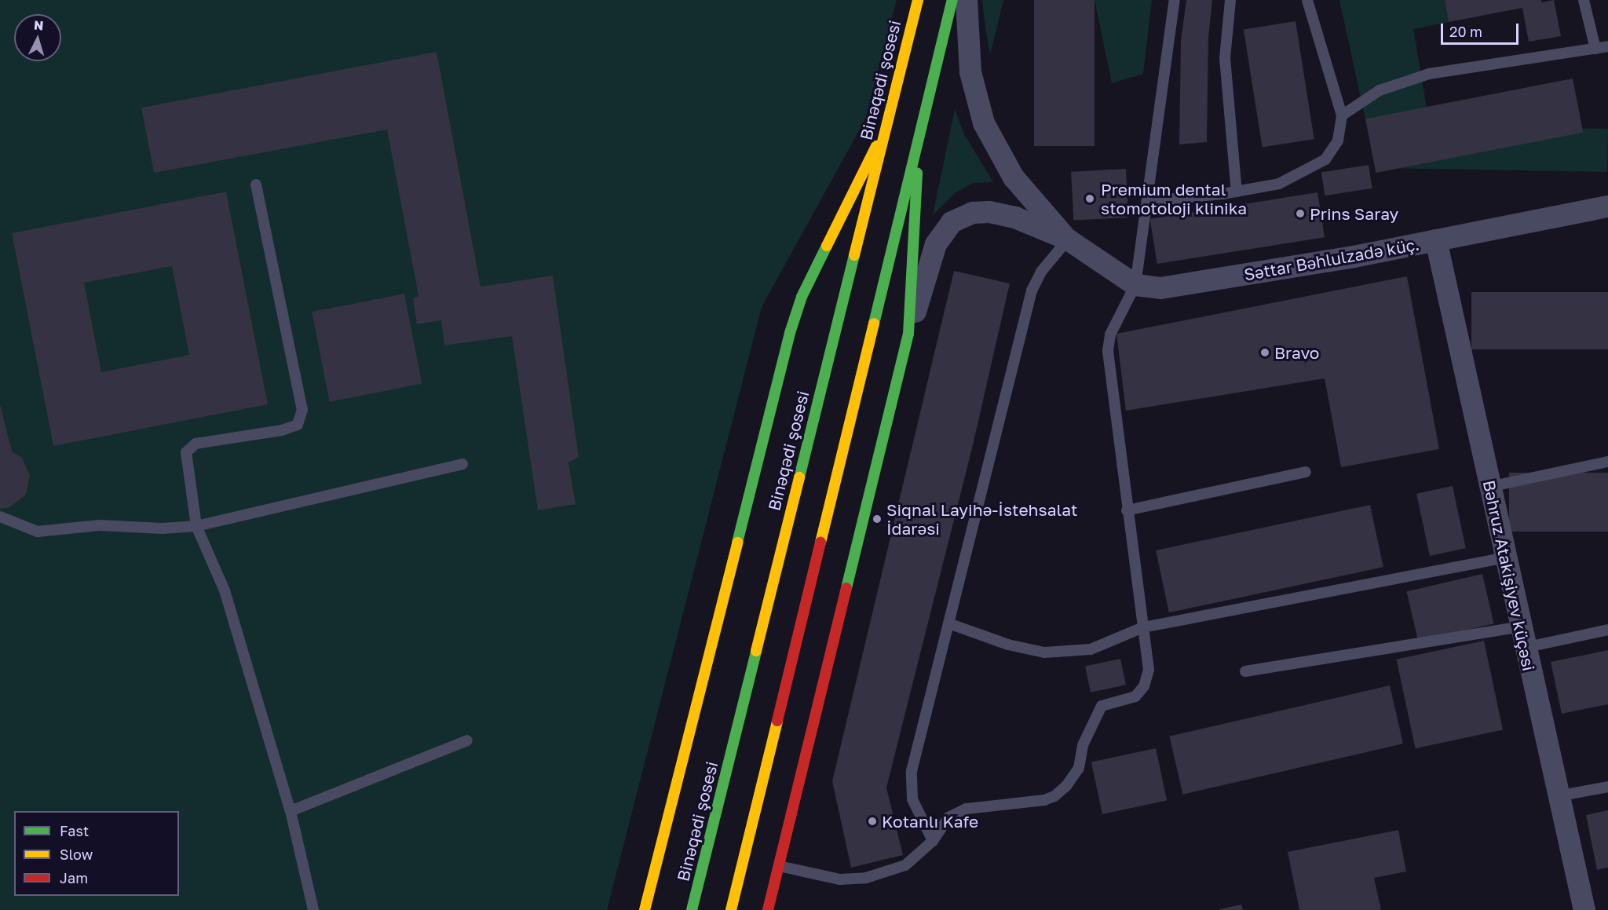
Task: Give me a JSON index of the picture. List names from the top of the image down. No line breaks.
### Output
{"streets":{"main road":["Binəqədi şosesi"],"street":["Səttar Bəhlulzadə küç.","Bəhruz Atakişiyev küçəsi"]},"crossings":[["Səttar Bəhlulzadə küç.","Bəhruz Atakişiyev küçəsi"]],"places":["Premium dental stomotoloji klinika","Prins Saray","Bravo","Siqnal Layihə-İstehsalat İdarəsi","Kotanlı Kafe"],"legend":["Fast","Slow","Jam"],"scale_bar":"20 m","north":"top"}
